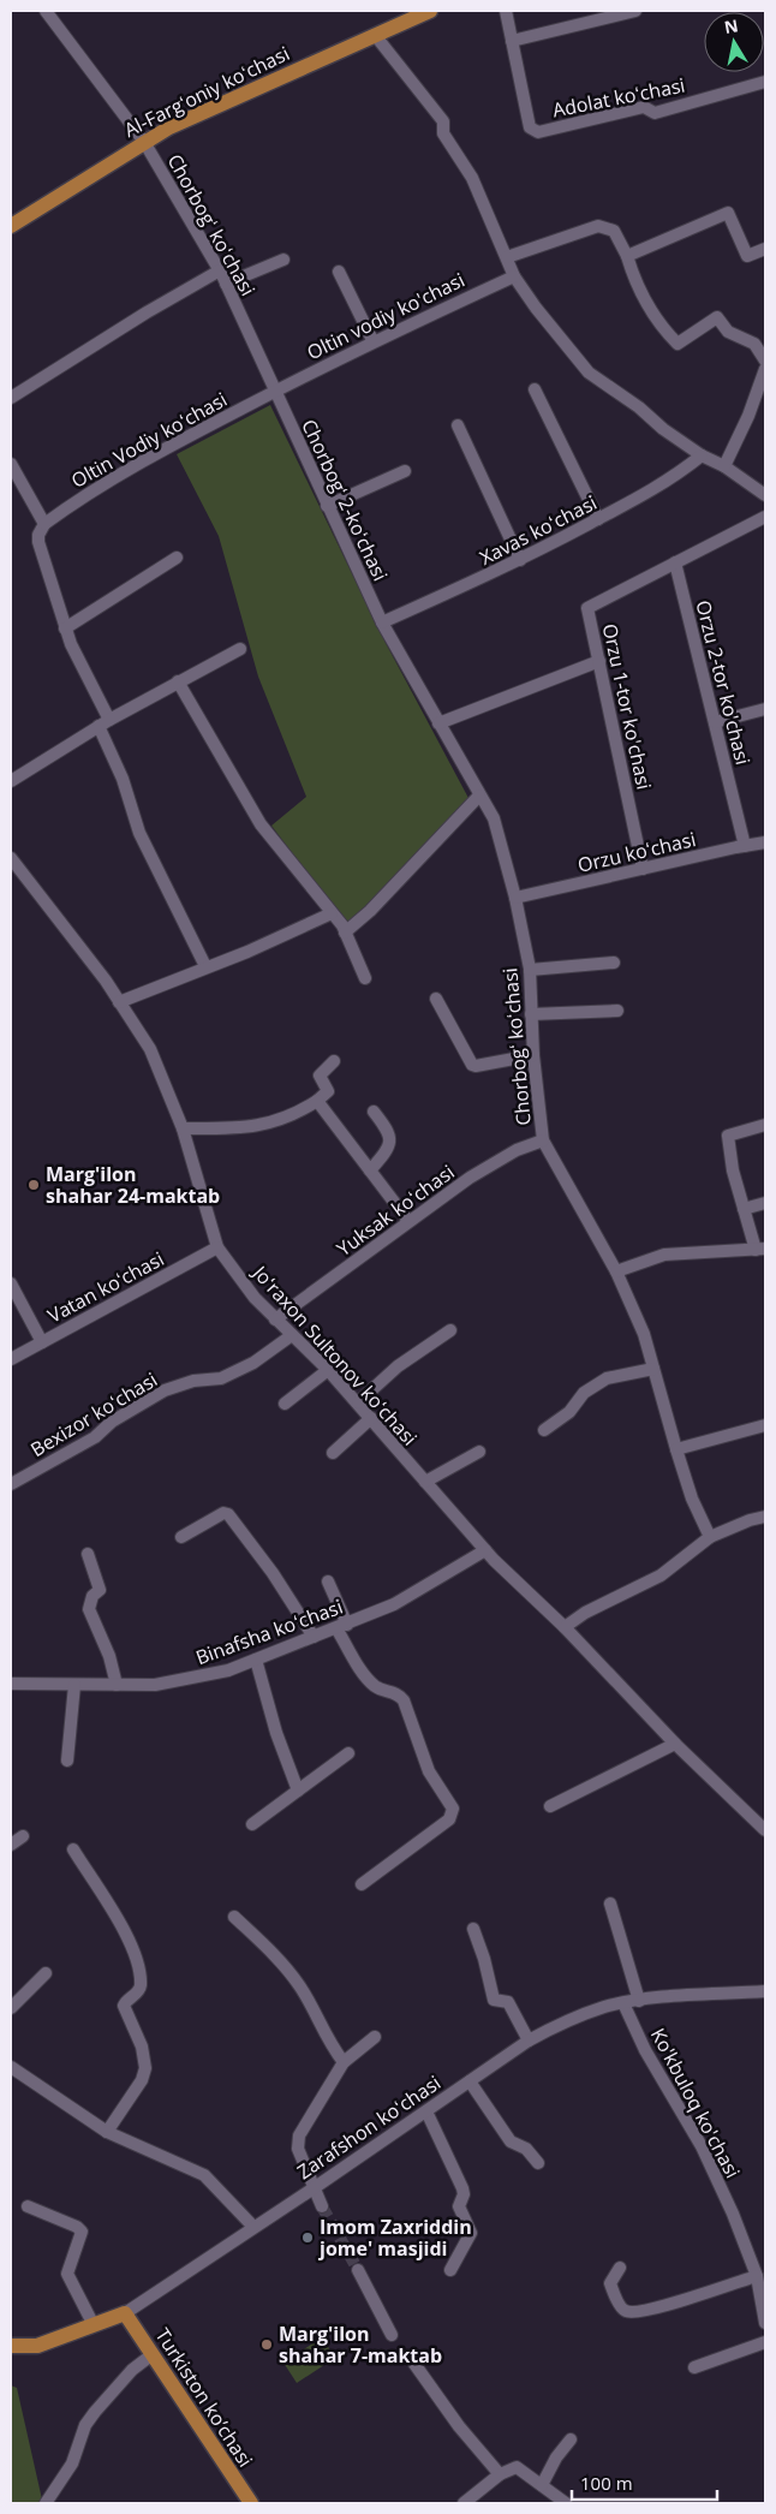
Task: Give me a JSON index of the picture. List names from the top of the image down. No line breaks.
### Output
{"streets":{"main road":["Al-Fargʻoniy koʻchasi","Zarafshon koʻchasi","Turkiston ko’chasi"],"street":["Adolat koʻchasi","Chorbogʻ koʻchasi","Oltin vodiy ko'chasi","Oltin Vodiy koʻchasi","Chorbogʻ 2-koʻchasi","Xavas koʻchasi","Orzu 2-tor ko'chasi","Orzu 1-tor ko'chasi","Orzu koʻchasi","Yuksak koʻchasi","Vatan koʻchasi","Joʻraxon Sultonov koʻchasi","Bexizor koʻchasi","Binafsha koʻchasi","Ko'kbuloq ko'chasi"]},"crossings":[["Al-Fargʻoniy koʻchasi","Chorbogʻ koʻchasi"],["Chorbogʻ koʻchasi","Oltin vodiy ko'chasi"],["Chorbogʻ koʻchasi","Oltin Vodiy koʻchasi"],["Chorbogʻ koʻchasi","Chorbogʻ 2-koʻchasi"],["Chorbogʻ koʻchasi","Xavas koʻchasi"],["Chorbogʻ koʻchasi","Orzu koʻchasi"],["Chorbogʻ koʻchasi","Yuksak koʻchasi"],["Oltin vodiy ko'chasi","Oltin Vodiy koʻchasi"],["Oltin vodiy ko'chasi","Chorbogʻ 2-koʻchasi"],["Oltin Vodiy koʻchasi","Chorbogʻ 2-koʻchasi"],["Chorbogʻ 2-koʻchasi","Xavas koʻchasi"],["Orzu 2-tor ko'chasi","Orzu 1-tor ko'chasi"],["Orzu 2-tor ko'chasi","Orzu koʻchasi"],["Orzu 1-tor ko'chasi","Orzu koʻchasi"],["Yuksak koʻchasi","Joʻraxon Sultonov koʻchasi"],["Vatan koʻchasi","Joʻraxon Sultonov koʻchasi"],["Joʻraxon Sultonov koʻchasi","Bexizor koʻchasi"],["Joʻraxon Sultonov koʻchasi","Binafsha koʻchasi"],["Ko'kbuloq ko'chasi","Zarafshon koʻchasi"],["Zarafshon koʻchasi","Turkiston ko’chasi"]],"places":["Marg'ilon shahar 24-maktab","Imom Zaxriddin jome' masjidi","Marg'ilon shahar 7-maktab"],"scale_bar":"100 m","north":"top"}
